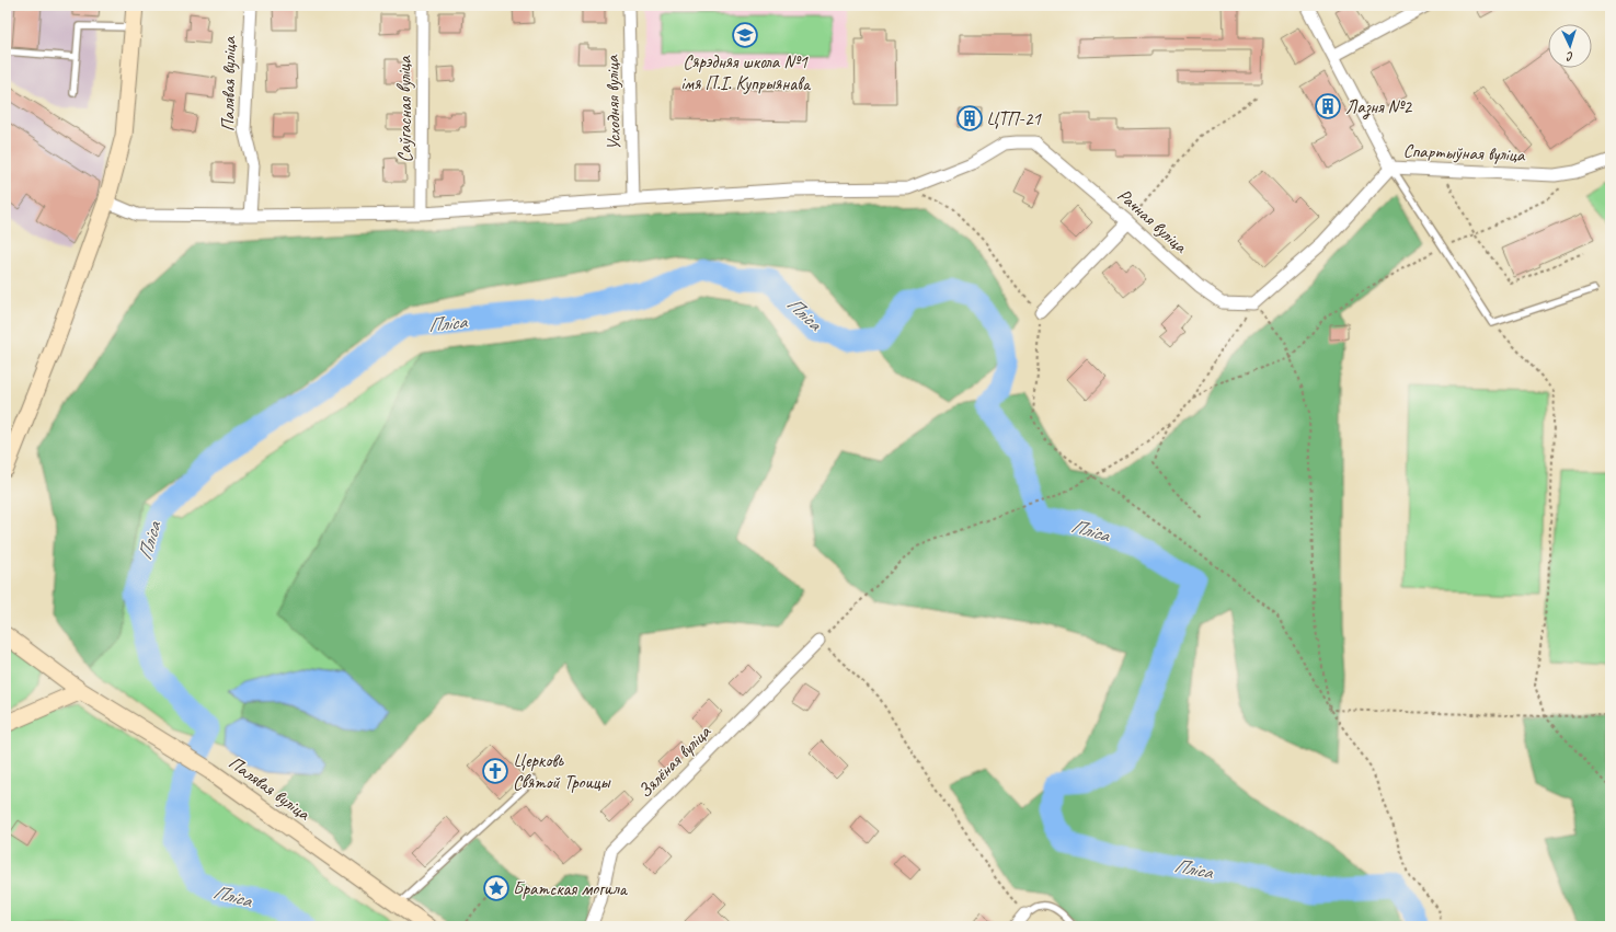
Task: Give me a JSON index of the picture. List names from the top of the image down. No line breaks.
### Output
{"streets":{"street":["Палявая вуліца","Усходняя вуліца","Саўгасная вуліца","Спартыўная вуліца","Рачная вуліца","Зялёная вуліца"]},"water":["Пліса"],"places":{"school or university":["Сярэдняя школа №1 імя П.І. Купрыянава"],"building":["Лазня №2","ЦТП-21"],"church":["Церковь Святой Троицы"],"place":["Братская могила"]},"north":"bottom"}
